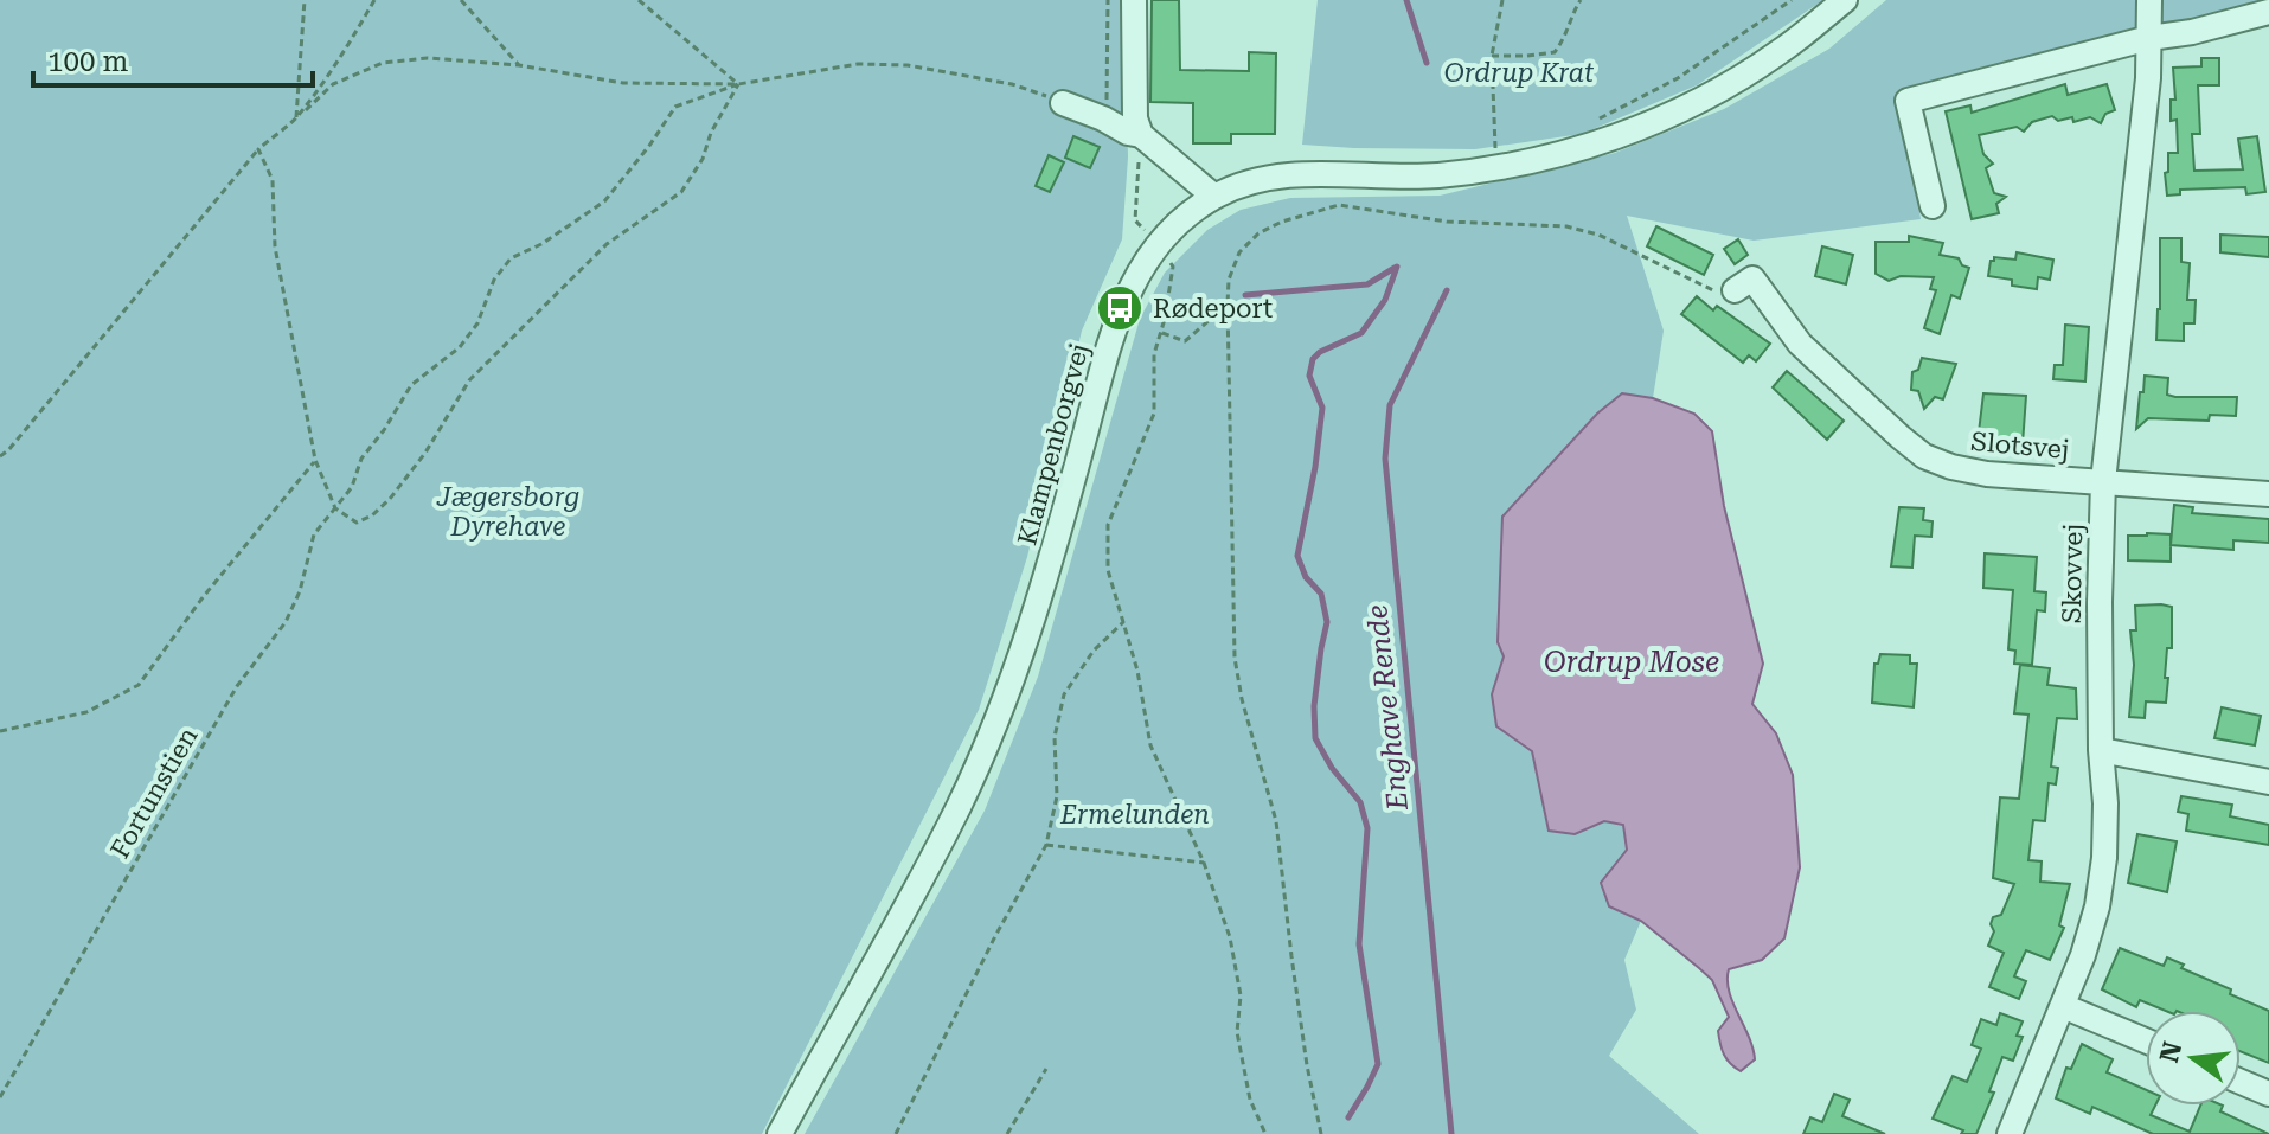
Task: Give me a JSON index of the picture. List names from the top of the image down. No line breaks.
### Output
{"streets":{"street":["Klampenborgvej","Slotsvej","Skovvej"],"path":["Fortunstien"]},"crossings":[["Slotsvej","Skovvej"]],"water":["Ordrup Mose","Enghave Rende"],"parks":["Ordrup Krat","Jægersborg Dyrehave","Ermelunden"],"places":{"bus stop":["Rødeport"]},"scale_bar":"100 m","north":"left"}
